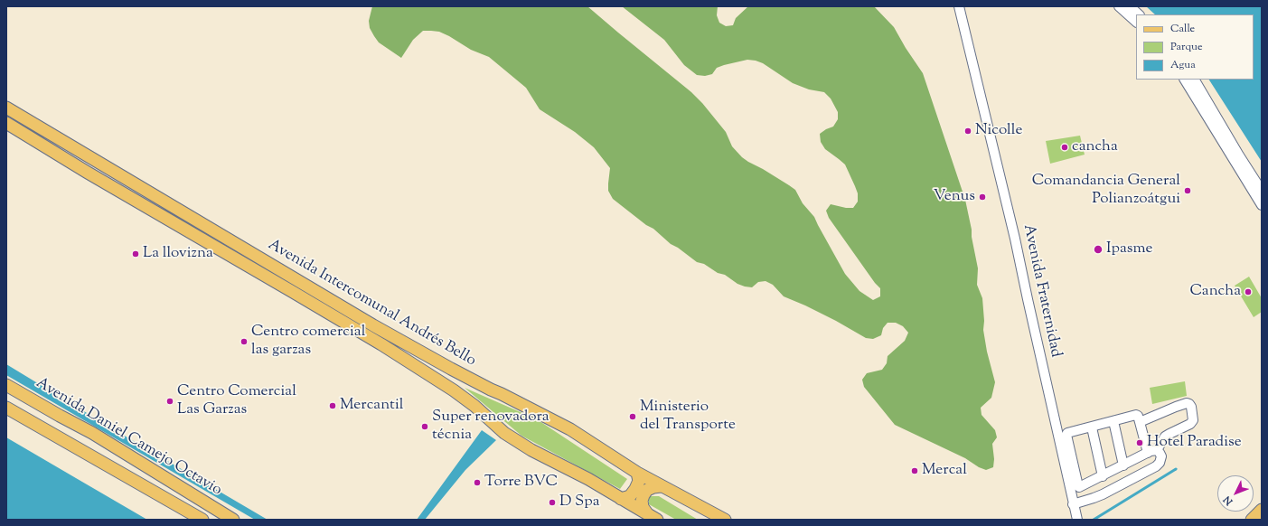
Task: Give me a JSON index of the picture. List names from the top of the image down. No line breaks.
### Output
{"streets":{"main road":["Avenida Intercomunal Andrés Bello","Avenida Daniel Camejo Octavio"],"street":["Avenida Fraternidad"]},"places":["Nicolle","cancha","Comandancia General Polianzoátgui","Venus","Ipasme","La llovizna","Cancha","Centro comercial las garzas","Centro Comercial Las Garzas","Mercantil","Ministerio del Transporte","Super renovadora técnia","Hotel Paradise","Mercal","Torre BVC","D Spa"],"legend":["Calle","Parque","Agua"],"north":"bottom left"}
